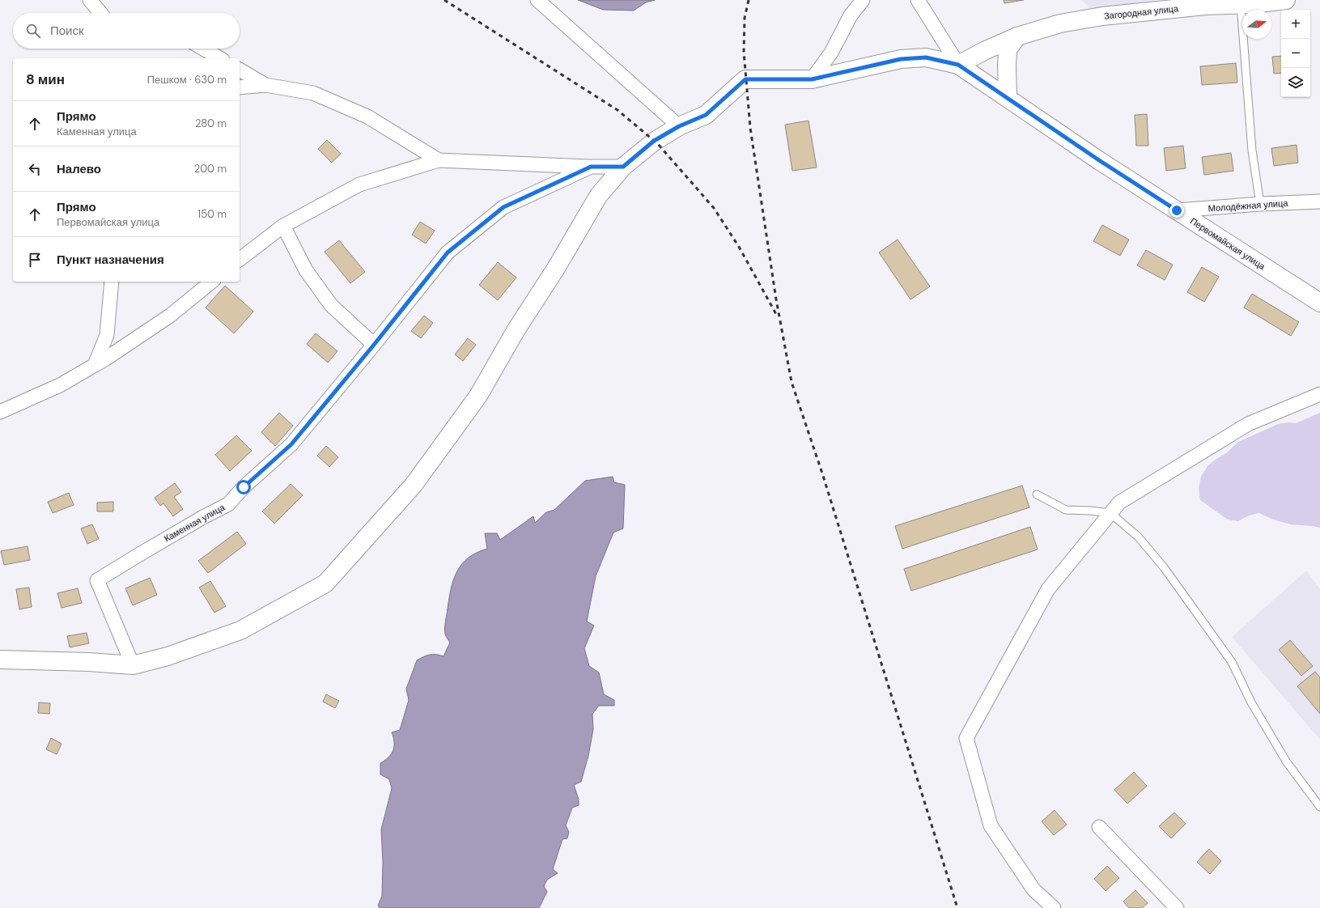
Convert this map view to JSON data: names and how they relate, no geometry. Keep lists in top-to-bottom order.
{
  "streets": {
    "main road": ["Загородная улица", "Первомайская улица"],
    "street": ["Молодёжная улица", "Каменная улица"]
  },
  "crossings": [
    ["Загородная улица", "Первомайская улица"],
    ["Молодёжная улица", "Первомайская улица"]
  ],
  "north": "right",
  "page": {
    "map_buttons": ["+", "−"],
    "search": "Поиск",
    "heading": ["8 мин", "Пешком · 630 m"],
    "list": [
      ["Прямо", "Каменная улица", "280 m"],
      ["Налево", "200 m"],
      ["Прямо", "Первомайская улица", "150 m"],
      "Пункт назначения"
    ]
  }
}
